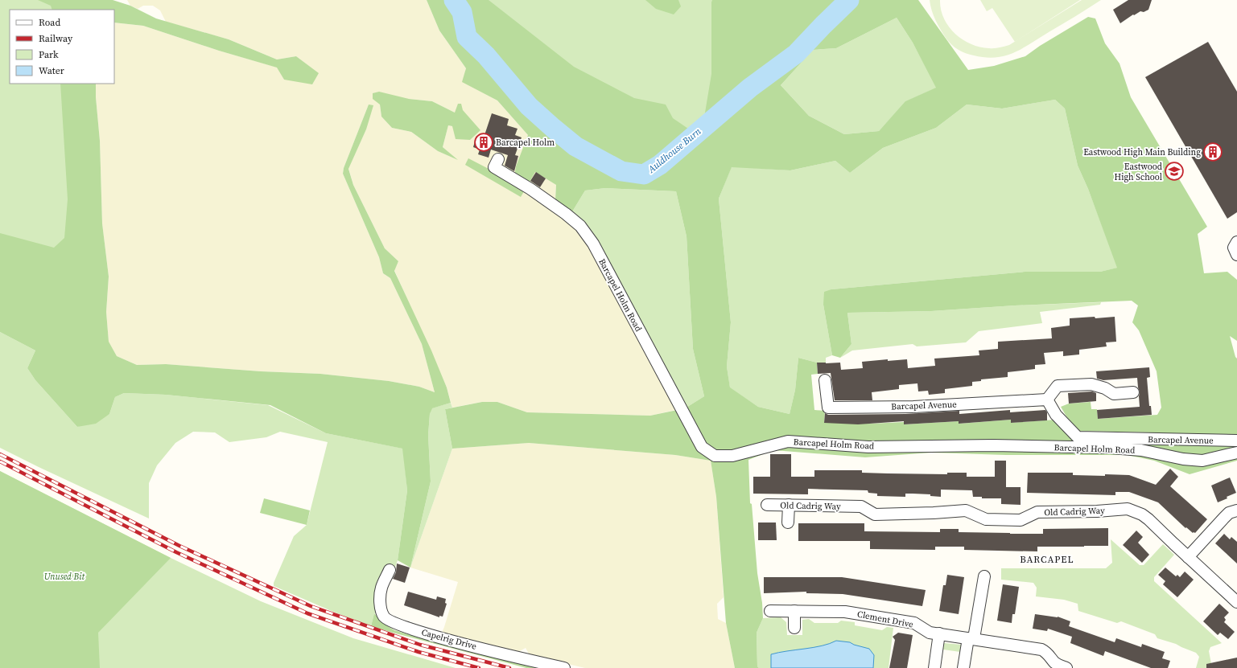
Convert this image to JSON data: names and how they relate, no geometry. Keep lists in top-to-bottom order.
{
  "streets": {
    "street": [
      "Barcapel Holm Road",
      "Barcapel Avenue",
      "Old Cadrig Way",
      "Clement Drive",
      "Capelrig Drive"
    ]
  },
  "districts": ["BARCAPEL"],
  "water": ["Auldhouse Burn"],
  "parks": ["Unused Bit"],
  "places": {
    "building": ["Barcapel Holm", "Eastwood High Main Building"],
    "school or university": ["Eastwood High School"]
  },
  "legend": [
    "Road",
    "Railway",
    "Park",
    "Water"
  ]
}
